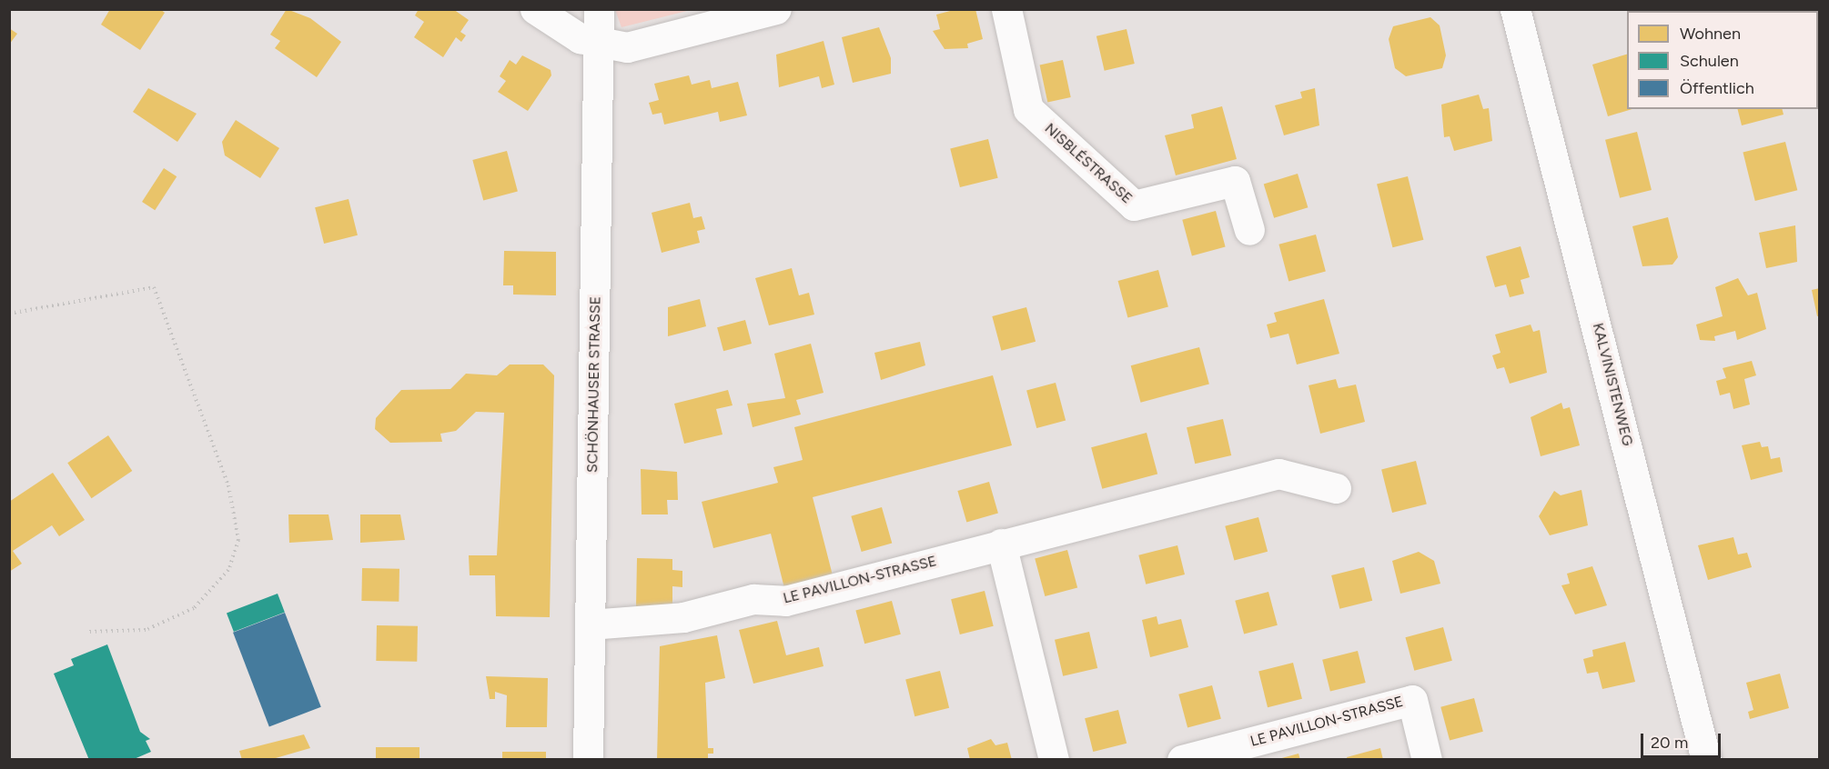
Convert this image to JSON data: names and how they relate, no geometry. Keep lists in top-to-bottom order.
{
  "streets": {
    "street": [
      "NISBLÉSTRASSE",
      "SCHÖNHAUSER STRASSE",
      "KALVINISTENWEG",
      "LE PAVILLON-STRASSE"
    ]
  },
  "crossings": [
    ["SCHÖNHAUSER STRASSE", "LE PAVILLON-STRASSE"]
  ],
  "legend": ["Wohnen", "Schulen", "Öffentlich"],
  "scale_bar": "20 m"
}
